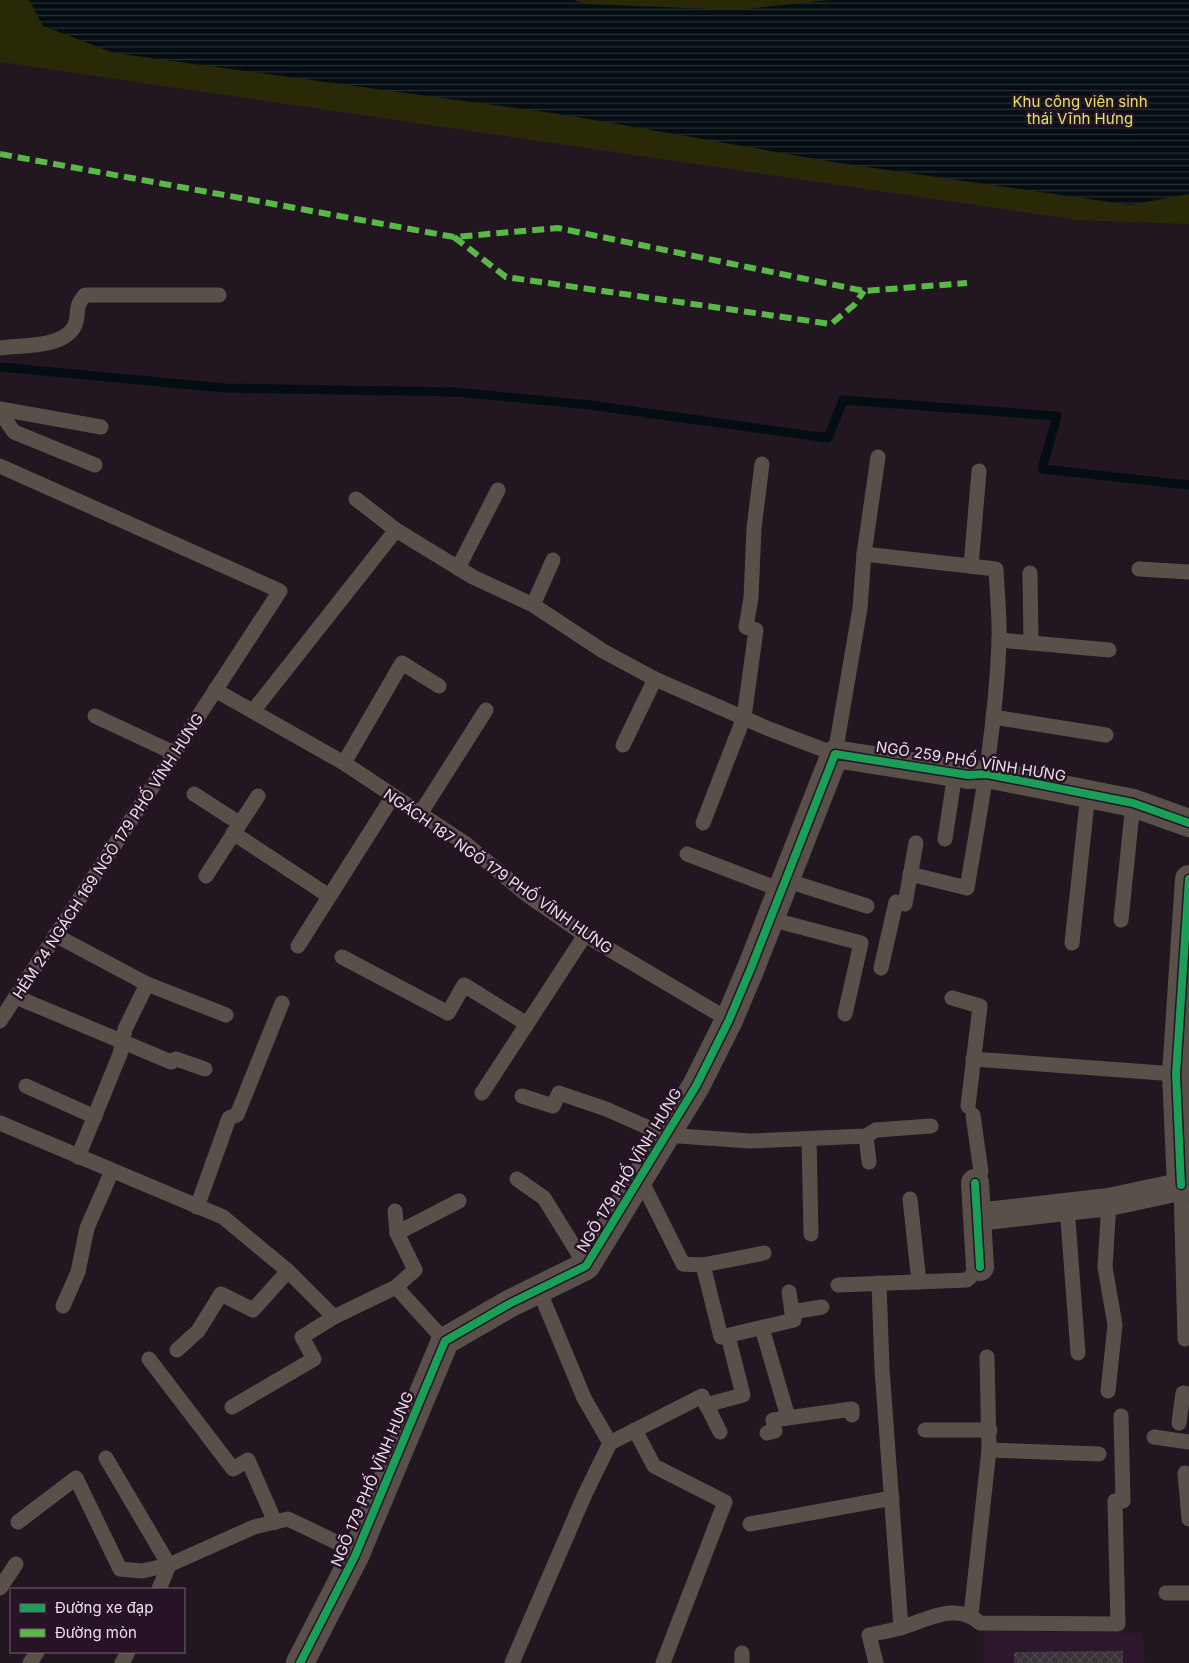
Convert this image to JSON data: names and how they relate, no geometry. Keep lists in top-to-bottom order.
{
  "streets": {
    "street": ["NGÕ 259 PHỐ VĨNH HƯNG", "NGÕ 179 PHỐ VĨNH HƯNG"],
    "lane": ["HẺM 24 NGÁCH 169 NGÕ 179 PHỐ VĨNH HƯNG", "NGÁCH 187 NGÕ 179 PHỐ VĨNH HƯNG"]
  },
  "crossings": [
    ["NGÕ 259 PHỐ VĨNH HƯNG", "NGÕ 179 PHỐ VĨNH HƯNG"],
    ["HẺM 24 NGÁCH 169 NGÕ 179 PHỐ VĨNH HƯNG", "NGÁCH 187 NGÕ 179 PHỐ VĨNH HƯNG"],
    ["NGÁCH 187 NGÕ 179 PHỐ VĨNH HƯNG", "NGÕ 179 PHỐ VĨNH HƯNG"]
  ],
  "parks": ["Khu công viên sinh thái Vĩnh Hưng"],
  "legend": ["Đường xe đạp", "Đường mòn"]
}
